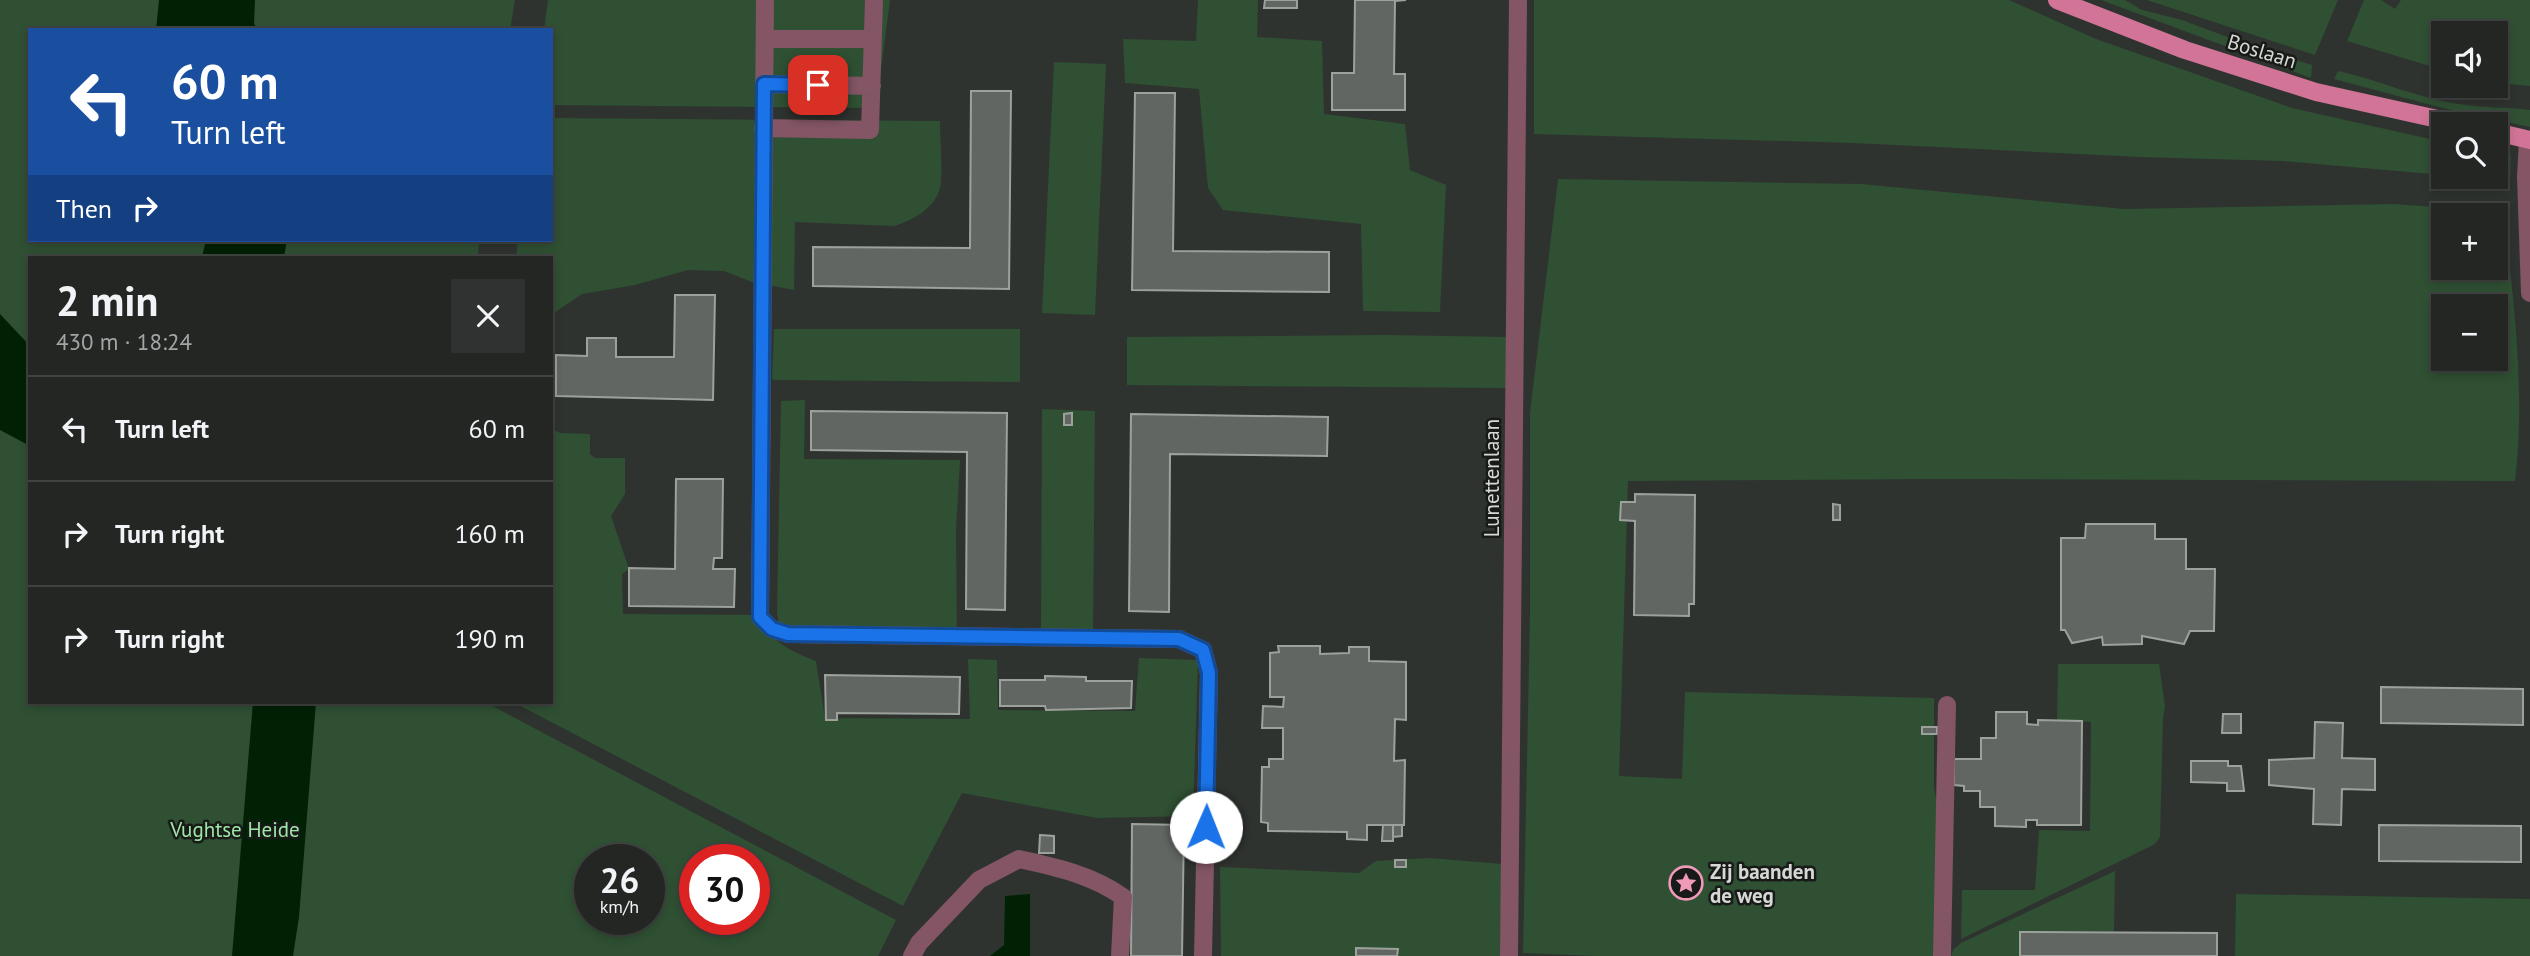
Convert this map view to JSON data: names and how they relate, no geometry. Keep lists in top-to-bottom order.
{
  "streets": {
    "main road": ["Boslaan"],
    "street": ["Lunettenlaan"]
  },
  "parks": ["Vughtse Heide"],
  "places": {
    "place": ["Zij baanden de weg"]
  },
  "page": {
    "map_buttons": ["+", "−"],
    "turn": ["60 m", "Turn left"],
    "then": "Then",
    "heading": ["2 min", "430 m · 18:24"],
    "list": [
      {
        "name": "Turn left",
        "value": "60 m"
      },
      {
        "name": "Turn right",
        "value": "160 m"
      },
      {
        "name": "Turn right",
        "value": "190 m"
      }
    ],
    "speed": "26 km/h",
    "limit": "30"
  }
}
